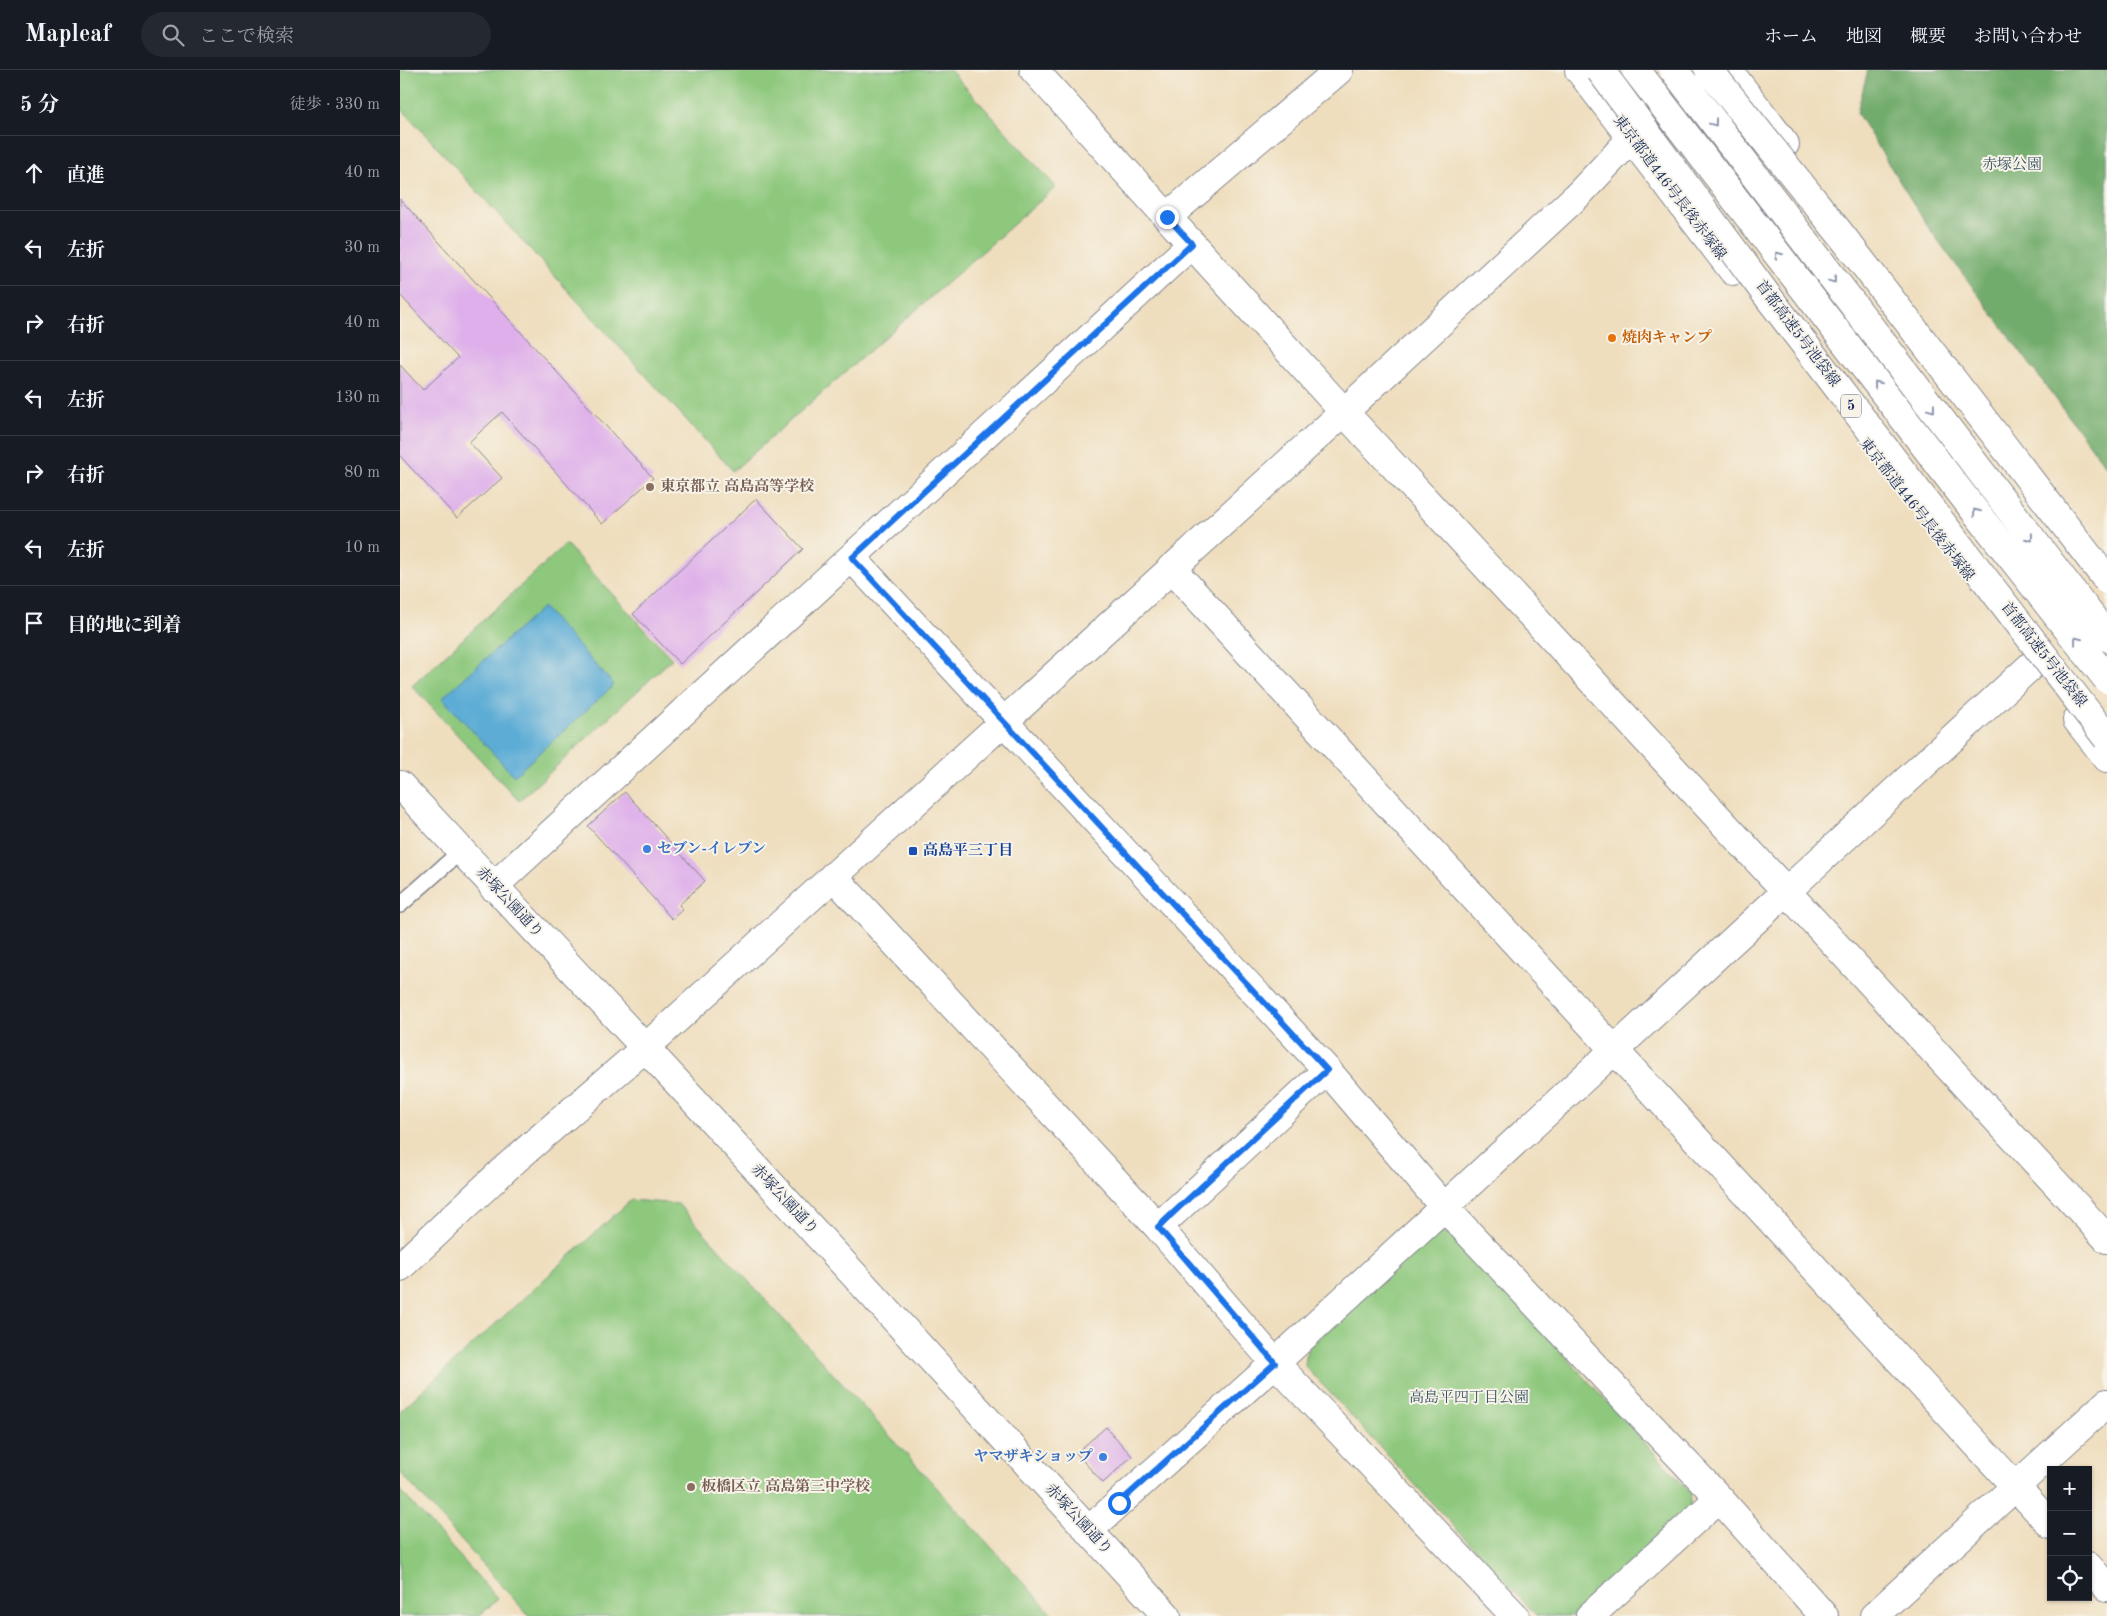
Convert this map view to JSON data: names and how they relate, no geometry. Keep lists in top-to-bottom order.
{
  "streets": {
    "main road": [
      "東京都道446号長後赤塚線",
      "首都高速5号池袋線",
      "5",
      "赤塚公園通り"
    ]
  },
  "parks": ["赤塚公園", "高島平四丁目公園"],
  "places": {
    "other": [
      "焼肉キャンプ",
      "東京都立 高島高等学校",
      "セブン-イレブン",
      "ヤマザキショップ",
      "板橋区立 高島第三中学校"
    ],
    "transit": ["高島平三丁目"]
  },
  "page": {
    "header": "Mapleaf",
    "search": "ここで検索",
    "nav": [
      "ホーム",
      "地図",
      "概要",
      "お問い合わせ"
    ],
    "heading": ["5 分", "徒歩 · 330 m"],
    "list": [
      ["直進", "40 m"],
      ["左折", "30 m"],
      ["右折", "40 m"],
      ["左折", "130 m"],
      ["右折", "80 m"],
      ["左折", "10 m"],
      "目的地に到着"
    ],
    "map_buttons": ["+", "−"]
  }
}
